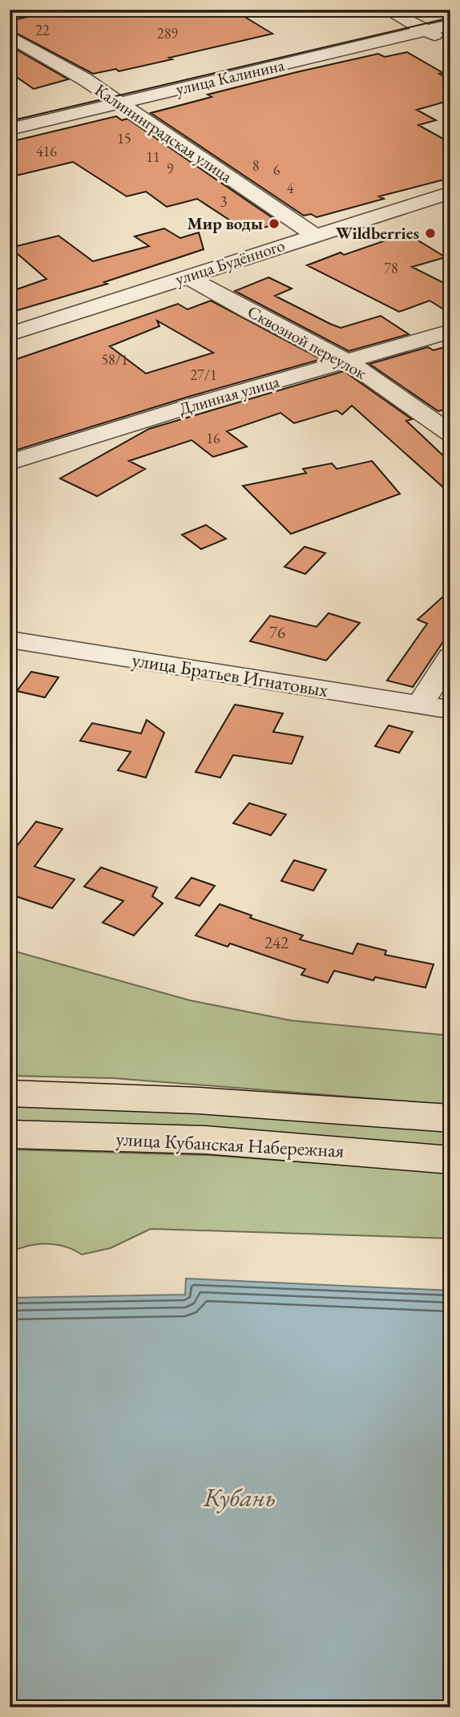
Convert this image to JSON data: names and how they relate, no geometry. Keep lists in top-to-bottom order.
{
  "streets": {
    "main road": ["улица Кубанская Набережная"],
    "street": [
      "улица Калинина",
      "Калининградская улица",
      "улица Будённого",
      "Сквозной переулок",
      "Длинная улица",
      "улица Братьев Игнатовых"
    ]
  },
  "crossings": [
    ["улица Калинина", "Калининградская улица"],
    ["Калининградская улица", "улица Будённого"],
    ["улица Будённого", "Сквозной переулок"],
    ["Сквозной переулок", "Длинная улица"]
  ],
  "water": ["Кубань"],
  "places": ["Мир воды", "Wildberries"],
  "house_numbers": [
    "22",
    "289",
    "15",
    "416",
    "11",
    "8",
    "9",
    "6",
    "4",
    "3",
    "78",
    "58/1",
    "27/1",
    "16",
    "76",
    "242"
  ]
}
